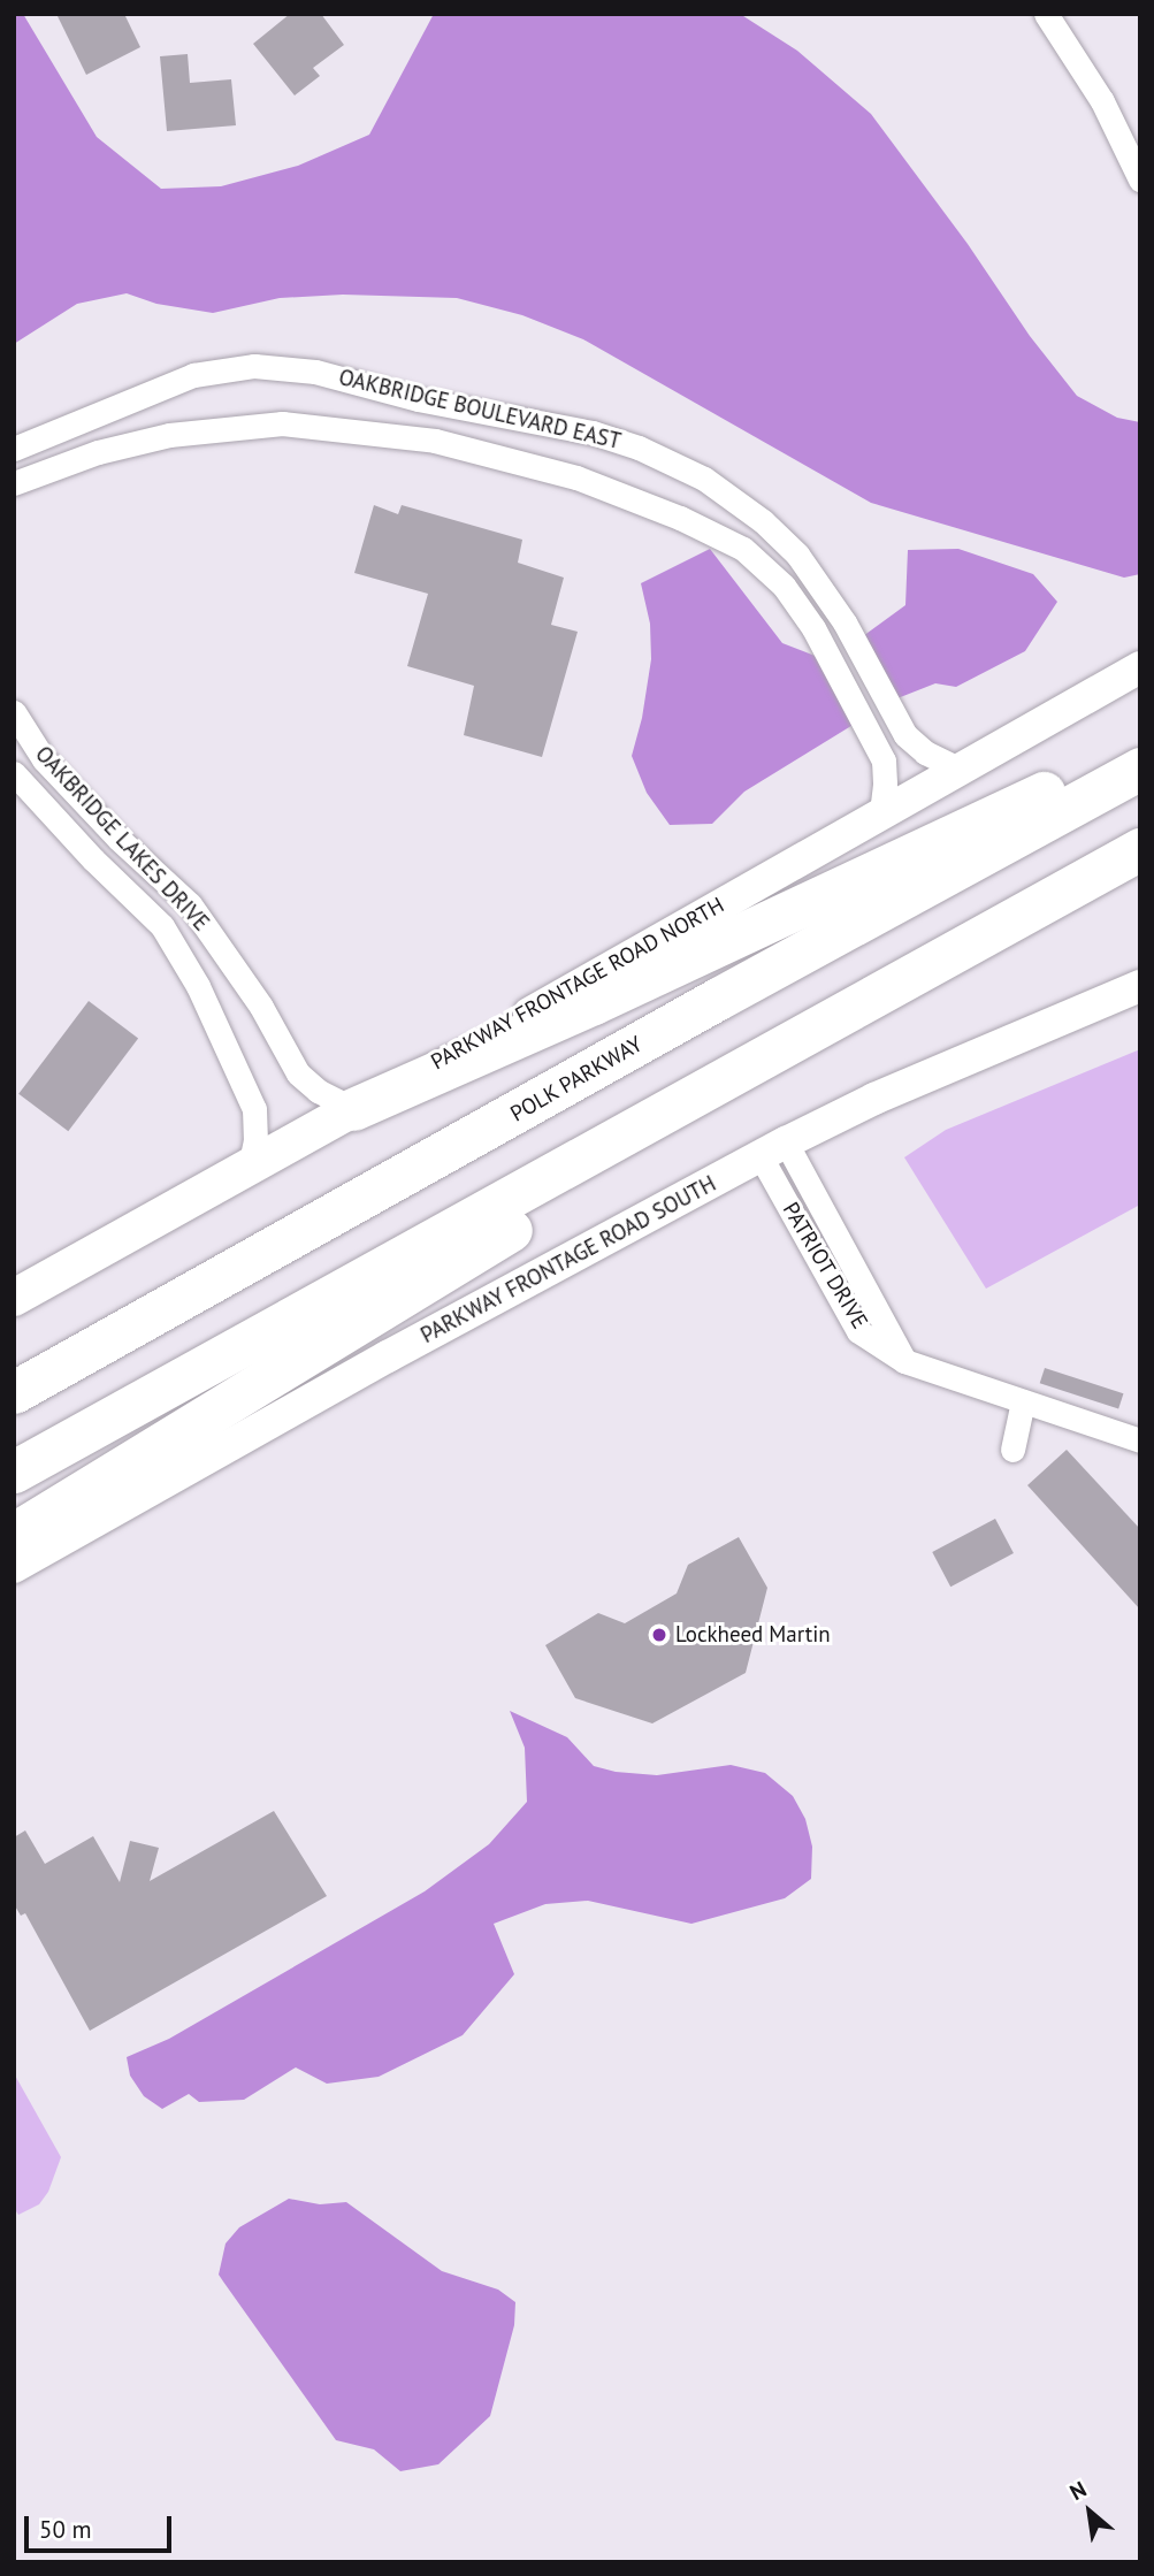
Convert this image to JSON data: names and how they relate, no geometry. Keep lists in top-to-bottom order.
{
  "streets": {
    "highway": ["POLK PARKWAY"],
    "main road": ["PARKWAY FRONTAGE ROAD NORTH", "PARKWAY FRONTAGE ROAD SOUTH"],
    "street": ["OAKBRIDGE BOULEVARD EAST", "OAKBRIDGE LAKES DRIVE", "PATRIOT DRIVE"]
  },
  "crossings": [
    ["OAKBRIDGE BOULEVARD EAST", "PARKWAY FRONTAGE ROAD NORTH"],
    ["OAKBRIDGE LAKES DRIVE", "PARKWAY FRONTAGE ROAD NORTH"],
    ["PARKWAY FRONTAGE ROAD SOUTH", "PATRIOT DRIVE"]
  ],
  "places": ["Lockheed Martin"],
  "scale_bar": "50 m",
  "north": "top left"
}
